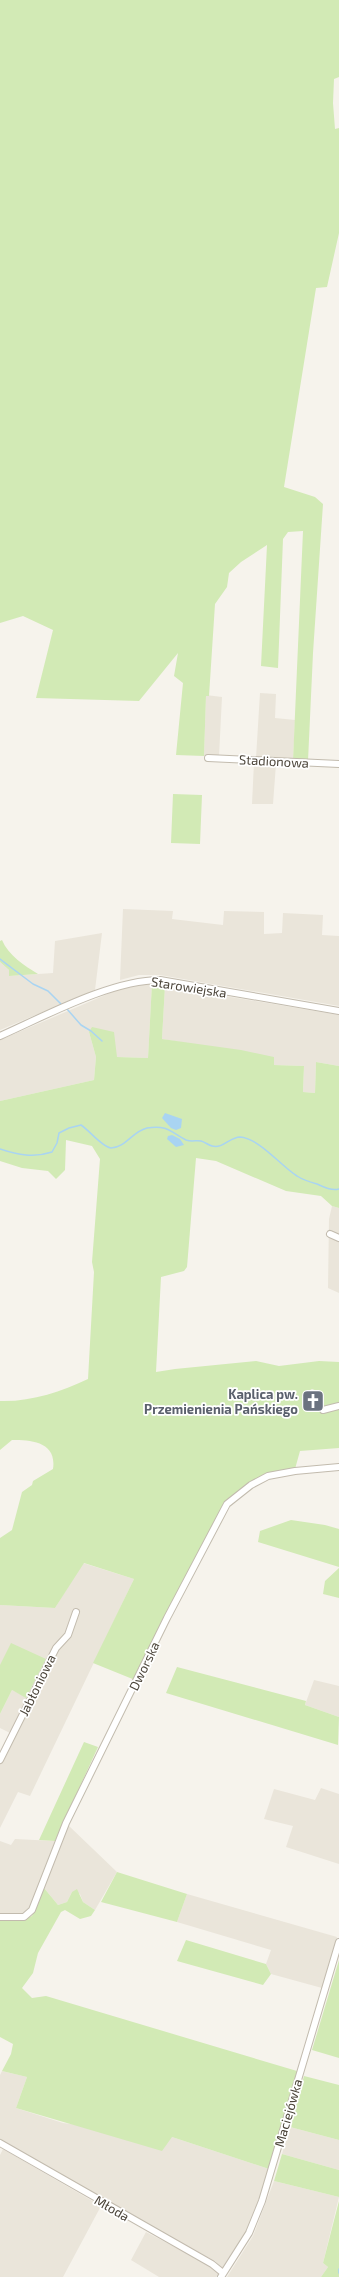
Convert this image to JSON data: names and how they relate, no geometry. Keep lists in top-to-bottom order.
{
  "streets": {
    "street": [
      "Stadionowa",
      "Starowiejska",
      "Dworska",
      "Jabłoniowa",
      "Maciejówka",
      "Młoda"
    ]
  },
  "crossings": [
    ["Maciejówka", "Młoda"]
  ],
  "places": {
    "church": ["Kaplica pw. Przemienienia Pańskiego"]
  }
}
